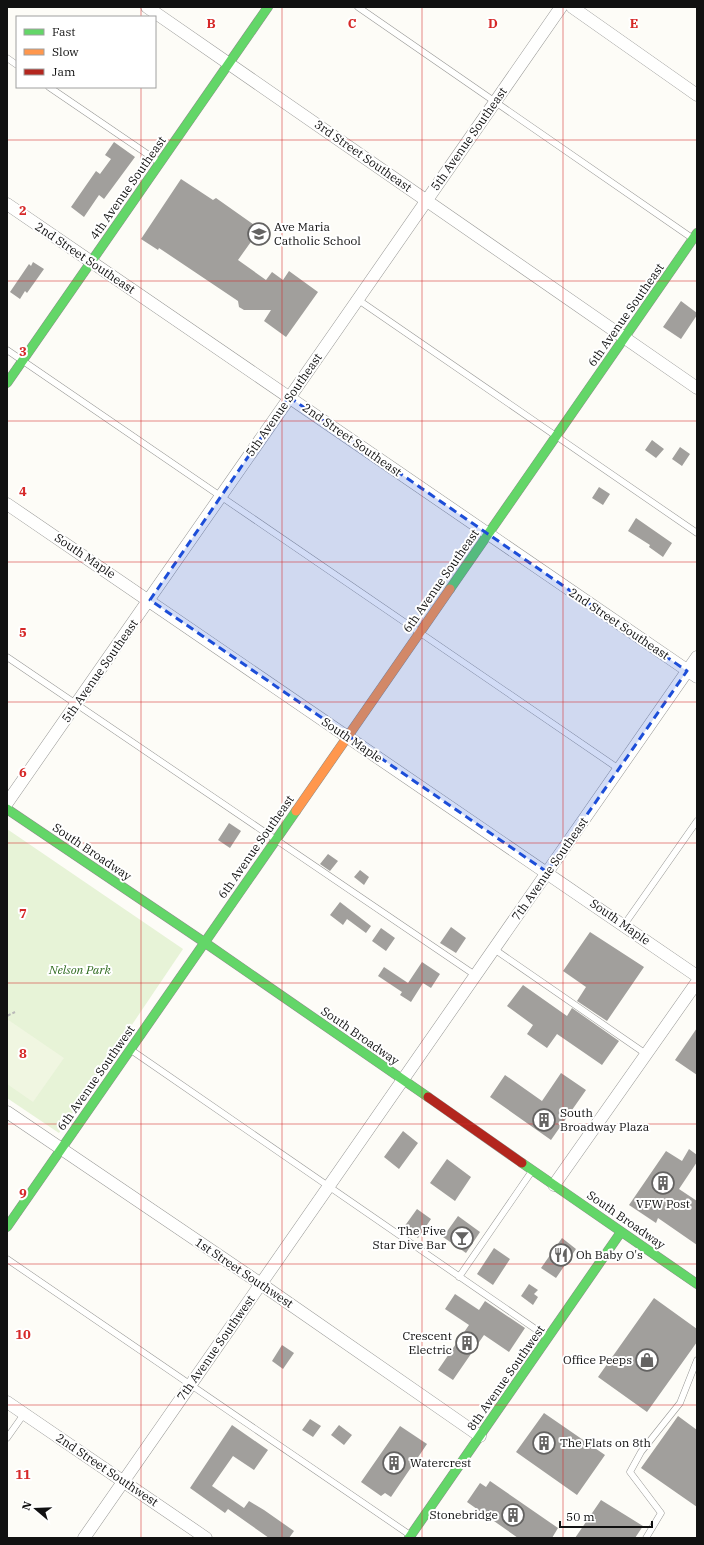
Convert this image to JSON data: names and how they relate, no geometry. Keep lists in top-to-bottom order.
{
  "streets": {
    "street": [
      "5th Avenue Southeast",
      "3rd Street Southeast",
      "4th Avenue Southeast",
      "2nd Street Southeast",
      "6th Avenue Southeast",
      "South Maple",
      "South Broadway",
      "7th Avenue Southeast",
      "6th Avenue Southwest",
      "1st Street Southwest",
      "7th Avenue Southwest",
      "8th Avenue Southwest",
      "2nd Street Southwest"
    ]
  },
  "crossings": [
    ["5th Avenue Southeast", "3rd Street Southeast"],
    ["5th Avenue Southeast", "2nd Street Southeast"],
    ["5th Avenue Southeast", "South Maple"],
    ["3rd Street Southeast", "4th Avenue Southeast"],
    ["3rd Street Southeast", "6th Avenue Southeast"],
    ["4th Avenue Southeast", "2nd Street Southeast"],
    ["2nd Street Southeast", "6th Avenue Southeast"],
    ["2nd Street Southeast", "7th Avenue Southeast"],
    ["6th Avenue Southeast", "South Maple"],
    ["6th Avenue Southeast", "South Broadway"],
    ["6th Avenue Southeast", "6th Avenue Southwest"],
    ["South Maple", "7th Avenue Southeast"],
    ["South Broadway", "7th Avenue Southeast"],
    ["South Broadway", "6th Avenue Southwest"],
    ["South Broadway", "7th Avenue Southwest"],
    ["South Broadway", "8th Avenue Southwest"],
    ["7th Avenue Southeast", "7th Avenue Southwest"],
    ["6th Avenue Southwest", "1st Street Southwest"],
    ["1st Street Southwest", "7th Avenue Southwest"],
    ["1st Street Southwest", "8th Avenue Southwest"],
    ["7th Avenue Southwest", "2nd Street Southwest"]
  ],
  "parks": ["Nelson Park"],
  "places": {
    "school or university": ["Ave Maria Catholic School"],
    "building": [
      "South Broadway Plaza",
      "VFW Post",
      "Crescent Electric",
      "The Flats on 8th",
      "Watercrest",
      "Stonebridge"
    ],
    "bar": ["The Five Star Dive Bar"],
    "restaurant": ["Oh Baby O's"],
    "shop": ["Office Peeps"]
  },
  "legend": ["Fast", "Slow", "Jam"],
  "scale_bar": "50 m",
  "north": "left",
  "grid": {
    "columns": [
      "B",
      "C",
      "D",
      "E"
    ],
    "rows": [
      "2",
      "3",
      "4",
      "5",
      "6",
      "7",
      "8",
      "9",
      "10",
      "11"
    ]
  }
}
